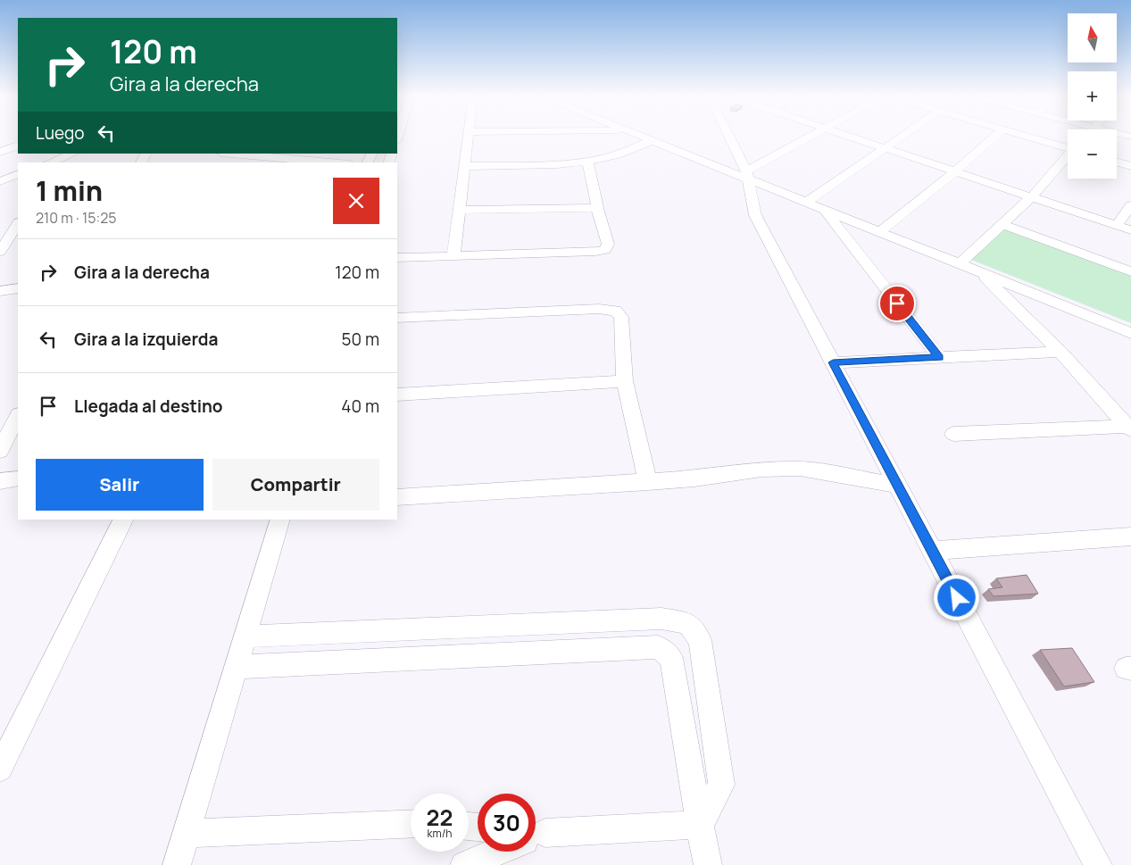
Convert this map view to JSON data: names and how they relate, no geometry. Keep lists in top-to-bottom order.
{
  "north": "top",
  "page": {
    "map_buttons": ["+", "−"],
    "turn": ["120 m", "Gira a la derecha"],
    "then": "Luego",
    "heading": ["1 min", "210 m · 15:25"],
    "list": [
      {
        "name": "Gira a la derecha",
        "value": "120 m"
      },
      {
        "name": "Gira a la izquierda",
        "value": "50 m"
      },
      {
        "name": "Llegada al destino",
        "value": "40 m"
      }
    ],
    "buttons": ["Salir", "Compartir"],
    "speed": "22 km/h",
    "limit": "30"
  }
}
